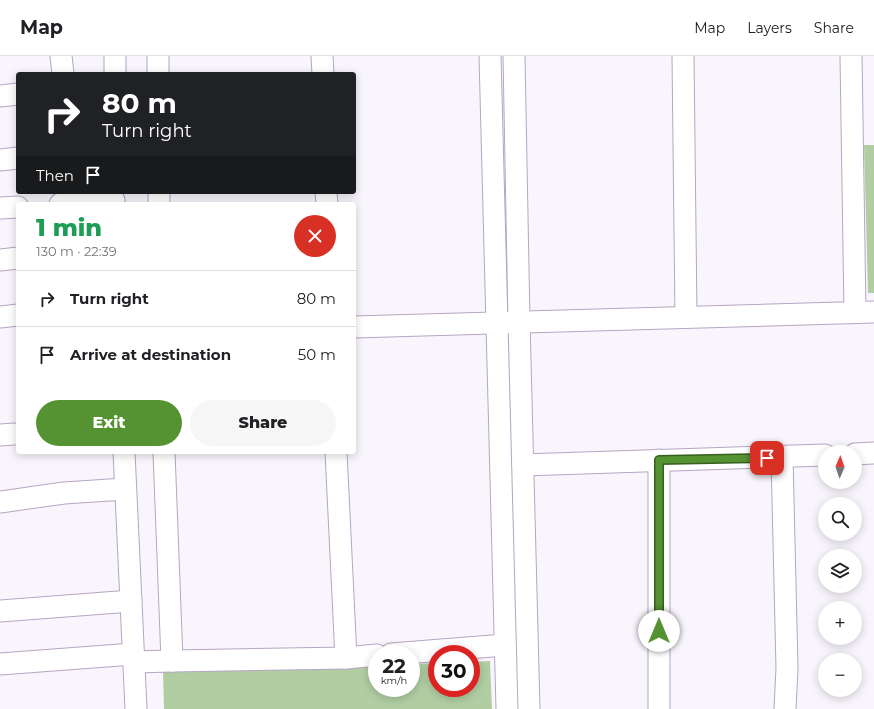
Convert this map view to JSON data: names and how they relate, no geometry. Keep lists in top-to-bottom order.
{
  "north": "top",
  "page": {
    "header": "Map",
    "nav": ["Map", "Layers", "Share"],
    "turn": ["80 m", "Turn right"],
    "then": "Then",
    "heading": ["1 min", "130 m · 22:39"],
    "list": [
      {
        "name": "Turn right",
        "value": "80 m"
      },
      {
        "name": "Arrive at destination",
        "value": "50 m"
      }
    ],
    "buttons": ["Exit", "Share"],
    "map_buttons": ["+", "−"],
    "speed": "22 km/h",
    "limit": "30"
  }
}
